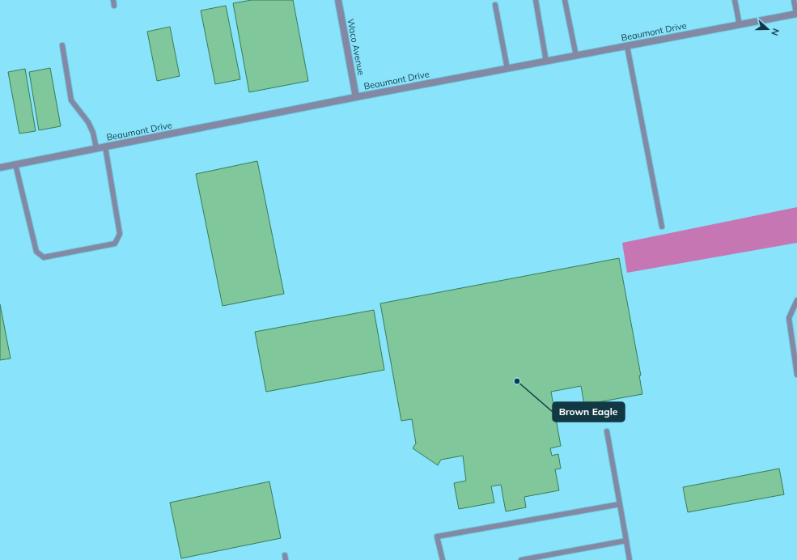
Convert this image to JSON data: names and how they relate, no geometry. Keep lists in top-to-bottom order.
{
  "streets": {
    "street": ["Beaumont Drive", "Waco Avenue"]
  },
  "crossings": [
    ["Beaumont Drive", "Waco Avenue"]
  ],
  "places": ["Brown Eagle"],
  "north": "right"
}
